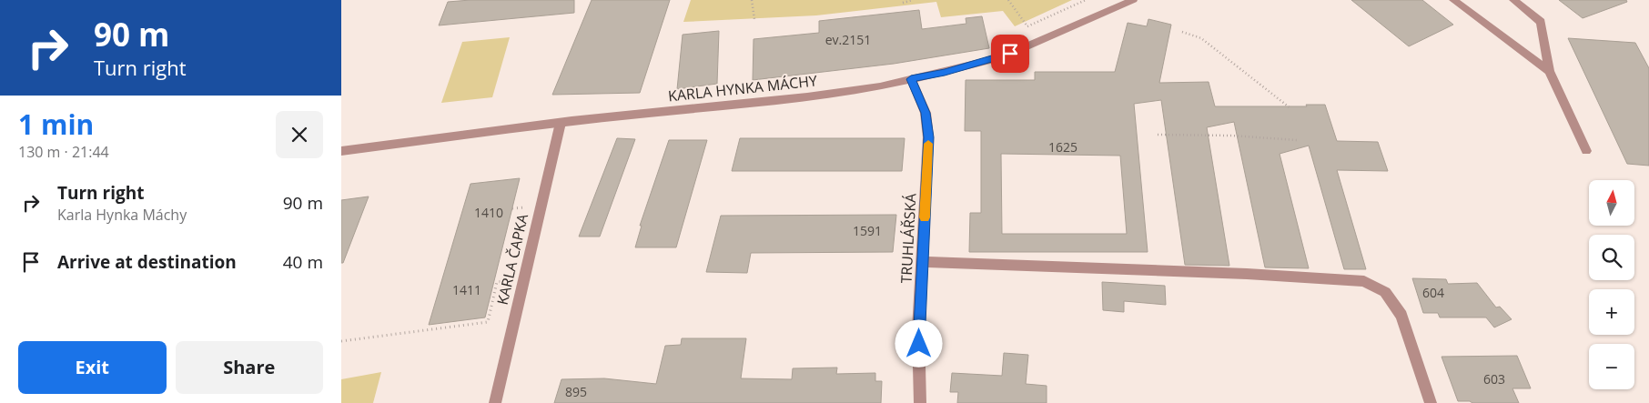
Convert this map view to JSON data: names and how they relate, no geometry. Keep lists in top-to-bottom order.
{
  "streets": {
    "street": ["KARLA HYNKA MÁCHY", "TRUHLÁŘSKÁ", "KARLA ČAPKA"]
  },
  "crossings": [
    ["KARLA HYNKA MÁCHY", "TRUHLÁŘSKÁ"],
    ["KARLA HYNKA MÁCHY", "KARLA ČAPKA"]
  ],
  "house_numbers": [
    "ev.2151",
    "1625",
    "1410",
    "1591",
    "1411",
    "604",
    "603",
    "895"
  ],
  "north": "top",
  "page": {
    "turn": ["90 m", "Turn right"],
    "heading": ["1 min", "130 m · 21:44"],
    "list": [
      {
        "name": "Turn right",
        "note": "Karla Hynka Máchy",
        "value": "90 m"
      },
      {
        "name": "Arrive at destination",
        "value": "40 m"
      }
    ],
    "map_buttons": ["+", "−"],
    "buttons": ["Exit", "Share"]
  }
}
